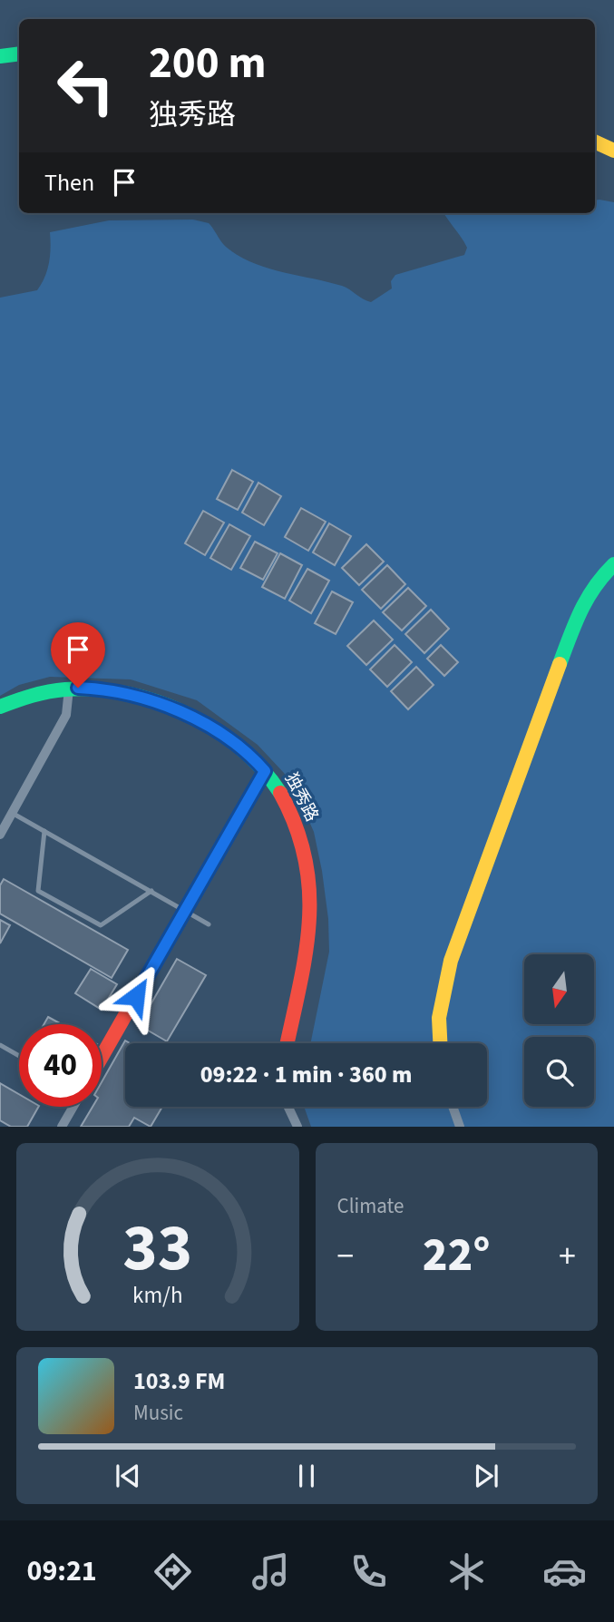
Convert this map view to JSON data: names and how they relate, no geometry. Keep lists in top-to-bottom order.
{
  "streets": {
    "street": ["独秀路"]
  },
  "north": "bottom",
  "page": {
    "turn": ["200 m", "独秀路"],
    "then": "Then",
    "limit": "40",
    "trip": "09:22 · 1 min · 360 m",
    "tile": "Climate",
    "heat": ["−", "22°", "+"],
    "song": ["103.9 FM", "Music"],
    "tabs": "09:21",
    "gauge": ["33", "km/h"]
  }
}
